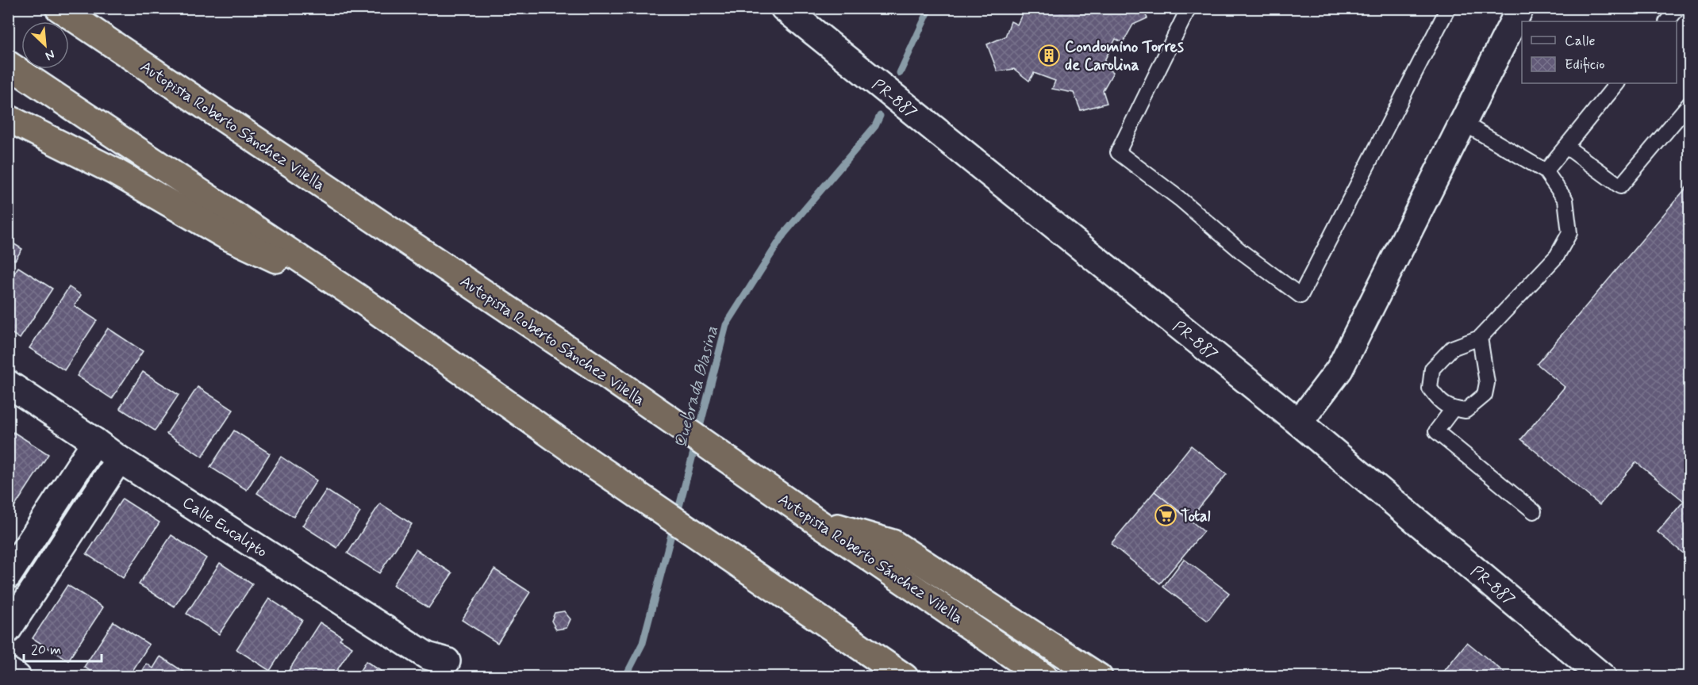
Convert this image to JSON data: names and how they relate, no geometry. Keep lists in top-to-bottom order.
{
  "streets": {
    "highway": ["Autopista Roberto Sánchez Vilella"],
    "street": ["PR-887", "Calle Eucalipto"]
  },
  "water": ["Quebrada Blasina"],
  "places": {
    "building": ["Condomino Torres de Carolina"],
    "supermarket": ["Total"]
  },
  "legend": ["Calle", "Edificio"],
  "scale_bar": "20 m",
  "north": "bottom right"
}
